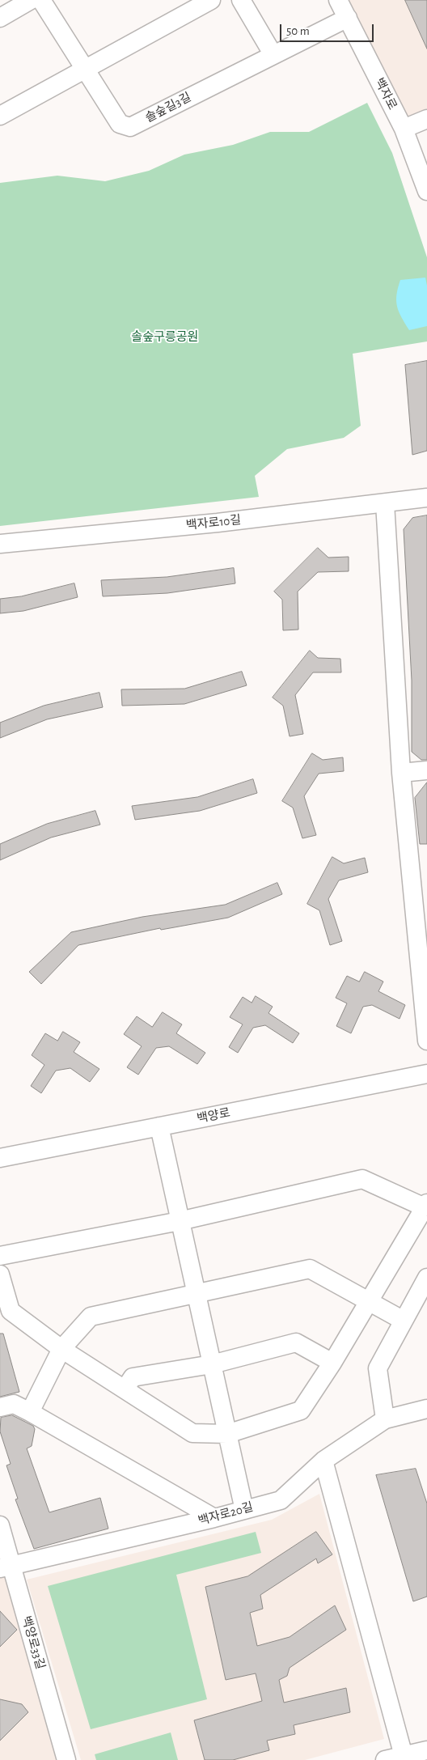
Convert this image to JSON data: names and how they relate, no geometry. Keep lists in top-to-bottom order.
{
  "streets": {
    "street": [
      "백자로",
      "솔숲길3길",
      "백자로10길",
      "백양로",
      "백자로20길",
      "백양로33길"
    ]
  },
  "crossings": [
    ["백자로", "솔숲길3길"],
    ["백자로20길", "백양로33길"]
  ],
  "parks": ["솔숲구릉공원"],
  "scale_bar": "50 m"
}
